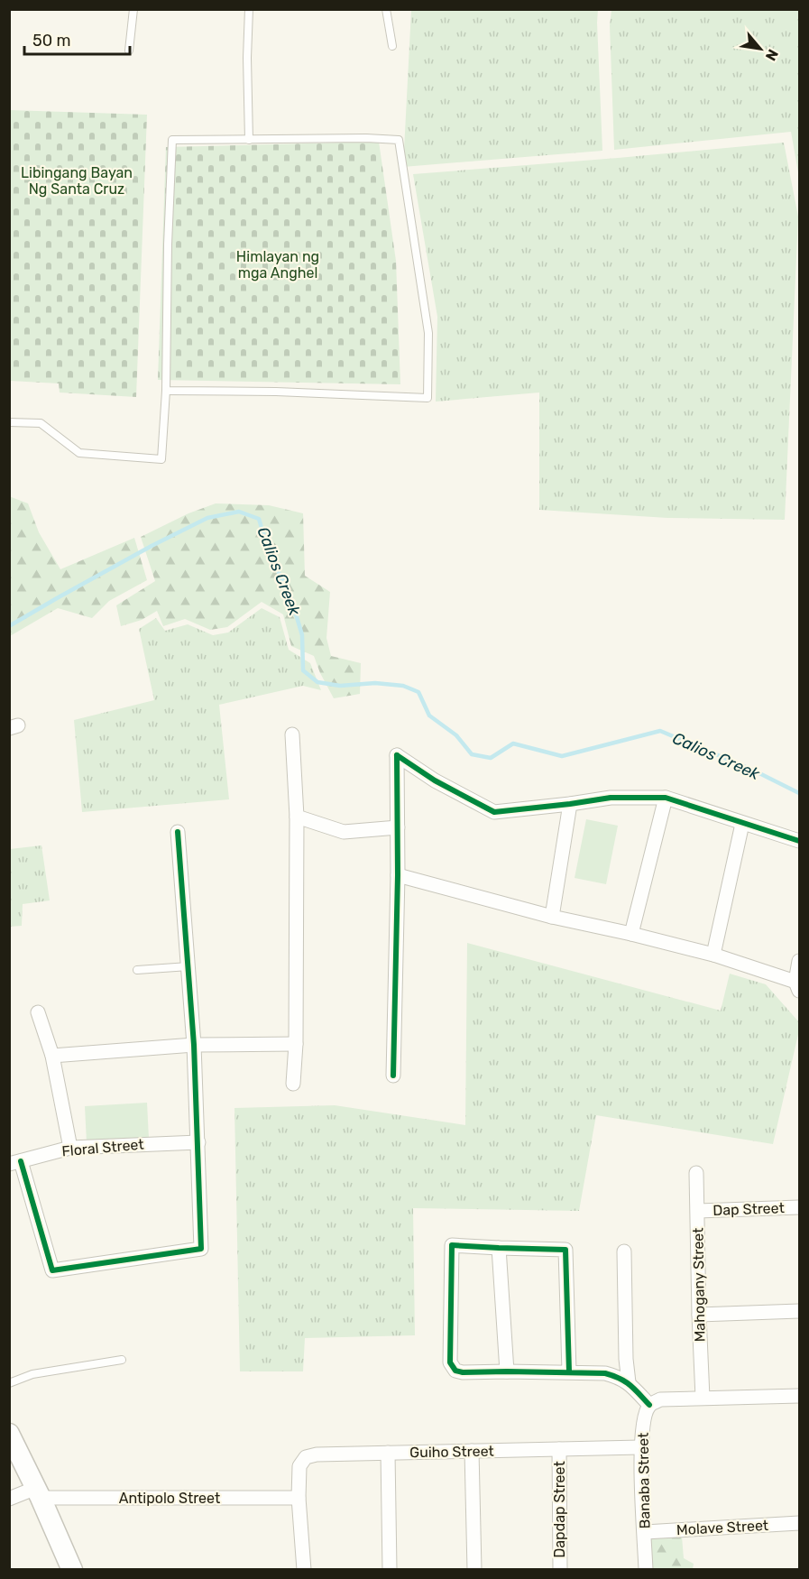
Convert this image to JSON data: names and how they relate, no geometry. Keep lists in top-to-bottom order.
{
  "streets": {
    "street": [
      "Floral Street",
      "Dap Street",
      "Mahogany Street",
      "Guiho Street",
      "Banaba Street",
      "Antipolo Street",
      "Dapdap Street",
      "Molave Street"
    ]
  },
  "crossings": [
    ["Dap Street", "Mahogany Street"],
    ["Guiho Street", "Banaba Street"],
    ["Guiho Street", "Antipolo Street"],
    ["Guiho Street", "Dapdap Street"],
    ["Banaba Street", "Molave Street"]
  ],
  "water": ["Calios Creek"],
  "parks": ["Libingang Bayan Ng Santa Cruz", "Himlayan ng mga Anghel"],
  "scale_bar": "50 m",
  "north": "bottom right"
}
